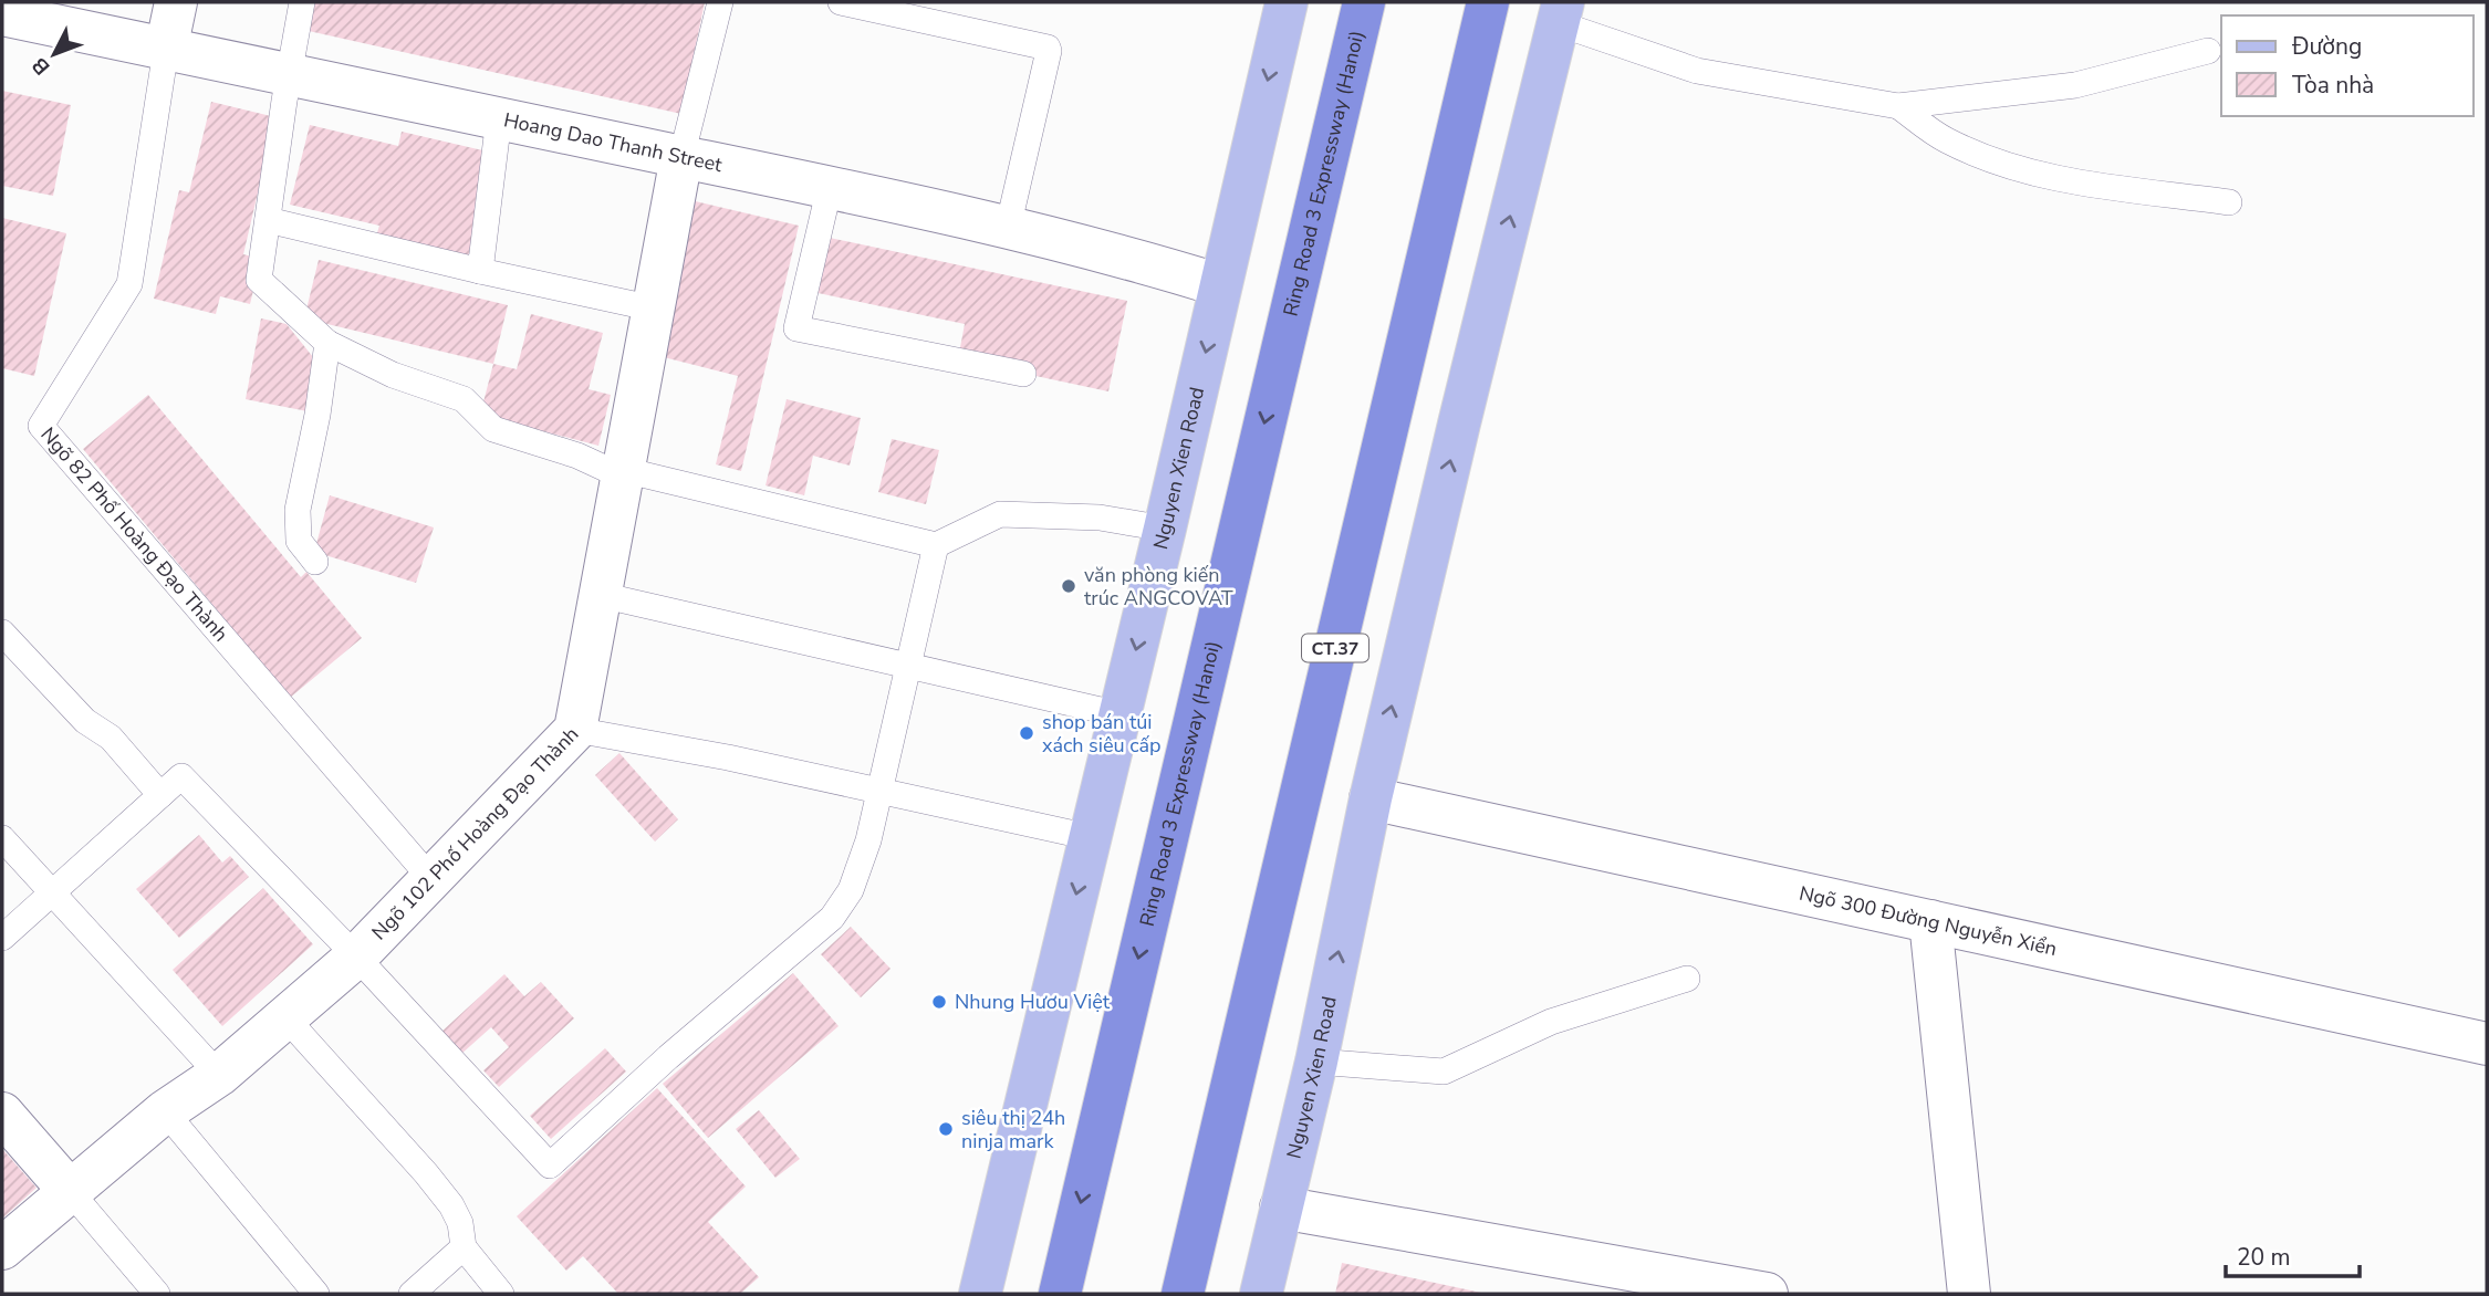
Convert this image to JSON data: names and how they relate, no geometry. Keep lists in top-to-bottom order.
{
  "streets": {
    "highway": ["Ring Road 3 Expressway (Hanoi)", "CT.37"],
    "main road": ["Nguyen Xien Road"],
    "street": ["Hoang Dao Thanh Street", "Ngõ 102 Phố Hoàng Đạo Thành", "Ngõ 300 Đường Nguyễn Xiển"],
    "lane": ["Ngõ 82 Phố Hoàng Đạo Thành"]
  },
  "crossings": [
    ["Hoang Dao Thanh Street", "Nguyen Xien Road"],
    ["Hoang Dao Thanh Street", "Ngõ 82 Phố Hoàng Đạo Thành"],
    ["Hoang Dao Thanh Street", "Ngõ 102 Phố Hoàng Đạo Thành"],
    ["Nguyen Xien Road", "Ngõ 300 Đường Nguyễn Xiển"],
    ["Ngõ 82 Phố Hoàng Đạo Thành", "Ngõ 102 Phố Hoàng Đạo Thành"]
  ],
  "places": [
    "văn phòng kiến trúc ANGCOVAT",
    "shop bán túi xách siêu cấp",
    "Nhung Hươu Việt",
    "siêu thị 24h ninja mark"
  ],
  "legend": ["Đường", "Tòa nhà"],
  "scale_bar": "20 m",
  "north": "bottom left"
}
